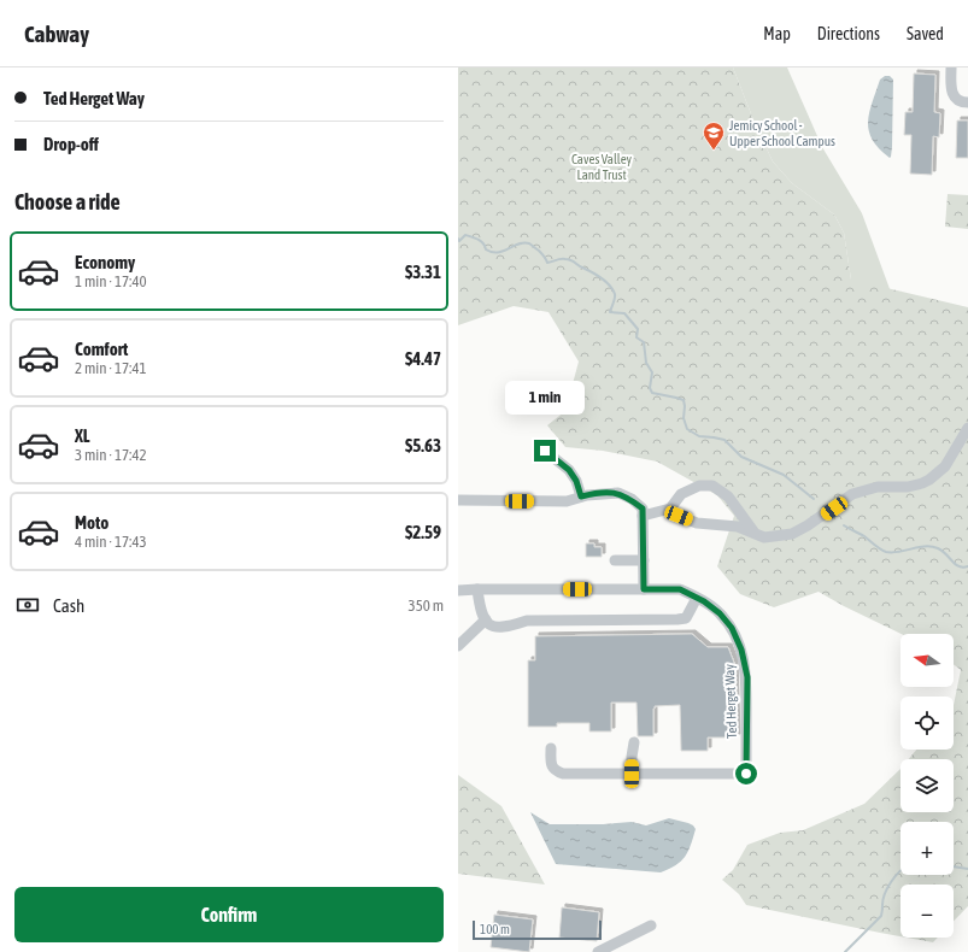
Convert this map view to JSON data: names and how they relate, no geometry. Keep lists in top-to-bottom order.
{
  "streets": {
    "street": ["Ted Herget Way"]
  },
  "parks": ["Caves Valley Land Trust"],
  "places": {
    "school or university": ["Jemicy School - Upper School Campus"]
  },
  "scale_bar": "100 m",
  "north": "left",
  "page": {
    "header": "Cabway",
    "nav": ["Map", "Directions", "Saved"],
    "banner": ["Ted Herget Way", "Drop-off"],
    "heading": "Choose a ride",
    "list": [
      {
        "name": "Economy",
        "note": "1 min · 17:40",
        "value": "$3.31"
      },
      {
        "name": "Comfort",
        "note": "2 min · 17:41",
        "value": "$4.47"
      },
      {
        "name": "XL",
        "note": "3 min · 17:42",
        "value": "$5.63"
      },
      {
        "name": "Moto",
        "note": "4 min · 17:43",
        "value": "$2.59"
      }
    ],
    "bubble": "1 min",
    "pay": ["Cash", "350 m"],
    "map_buttons": ["+", "−"],
    "buttons": "Confirm",
    "scale": "100 m"
  }
}
